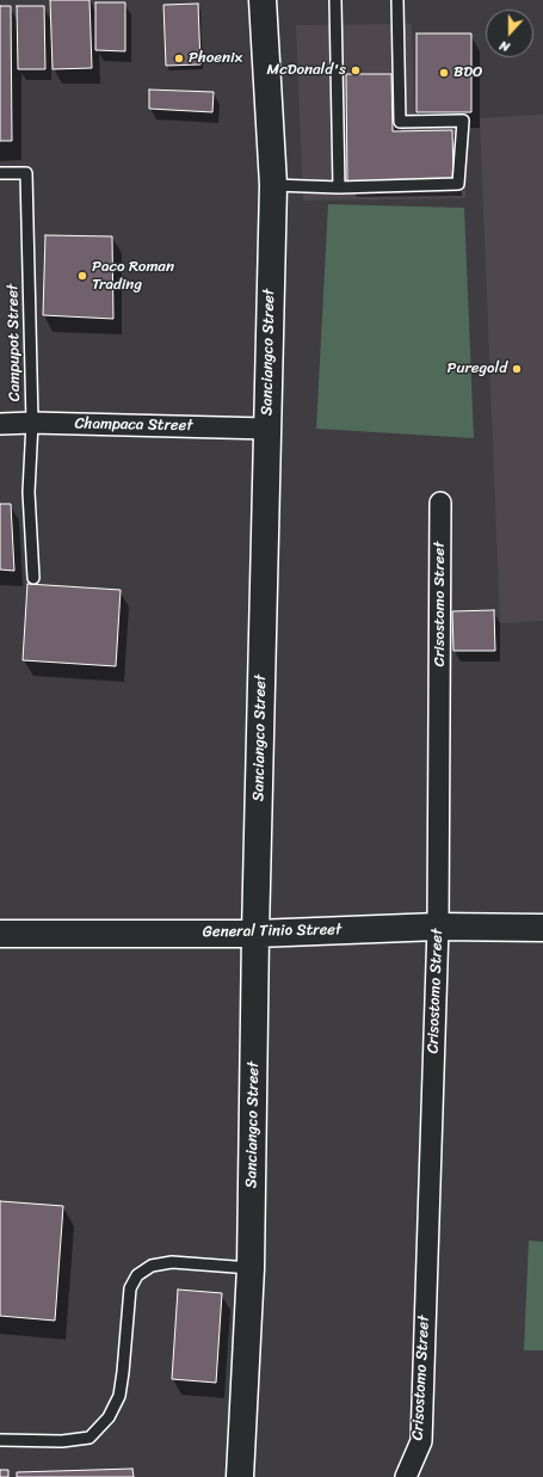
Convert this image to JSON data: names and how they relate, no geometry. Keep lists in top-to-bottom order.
{
  "streets": {
    "street": [
      "Sanciangco Street",
      "Champaca Street",
      "Crisostomo Street",
      "General Tinio Street"
    ],
    "lane": ["Campupot Street"]
  },
  "crossings": [
    ["Campupot Street", "Champaca Street"],
    ["Sanciangco Street", "Champaca Street"],
    ["Sanciangco Street", "General Tinio Street"],
    ["Crisostomo Street", "General Tinio Street"]
  ],
  "places": [
    "Phoenix",
    "McDonald's",
    "BDO",
    "Paco Roman Trading",
    "Puregold"
  ],
  "north": "bottom"
}
